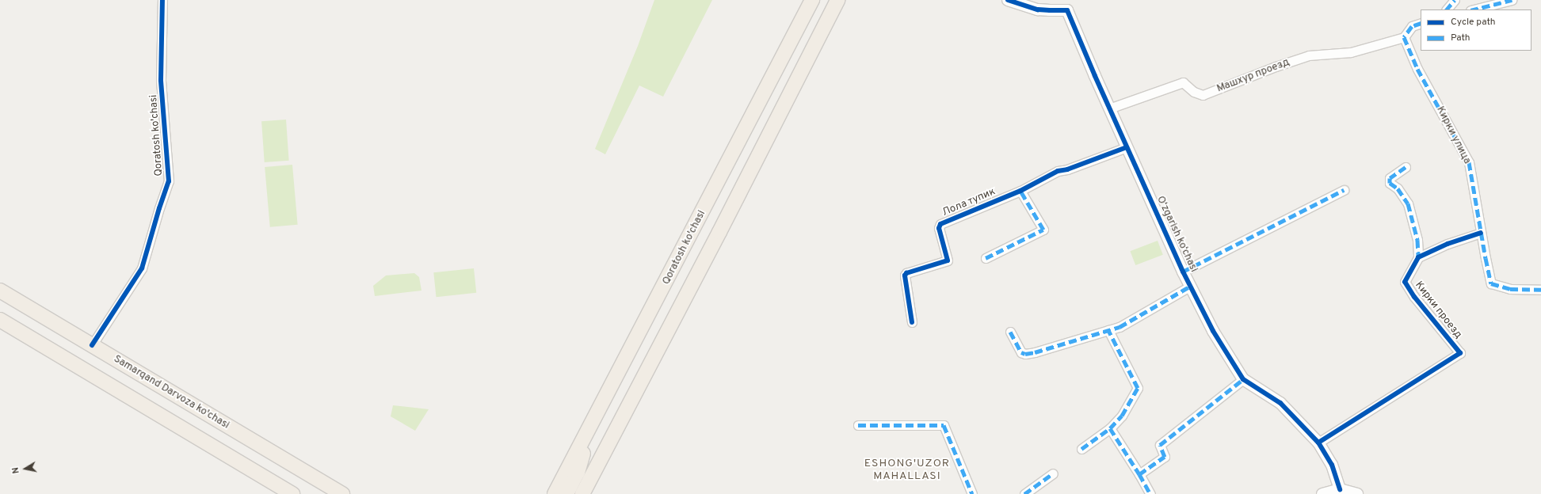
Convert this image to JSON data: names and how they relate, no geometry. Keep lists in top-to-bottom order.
{
  "streets": {
    "main road": ["Qoratosh ko'chasi", "Samarqand Darvoza ko'chasi"],
    "street": [
      "Машхур проезд",
      "Кирки улица",
      "Лола тупик",
      "O‘zgarish ko‘chasi",
      "Кирки проезд"
    ]
  },
  "crossings": [
    ["Машхур проезд", "Кирки улица"],
    ["Машхур проезд", "O‘zgarish ko‘chasi"],
    ["Qoratosh ko'chasi", "Samarqand Darvoza ko'chasi"],
    ["Лола тупик", "O‘zgarish ko‘chasi"],
    ["O‘zgarish ko‘chasi", "Кирки проезд"]
  ],
  "districts": ["ESHONG'UZOR MAHALLASI"],
  "legend": ["Cycle path", "Path"],
  "north": "left"
}
